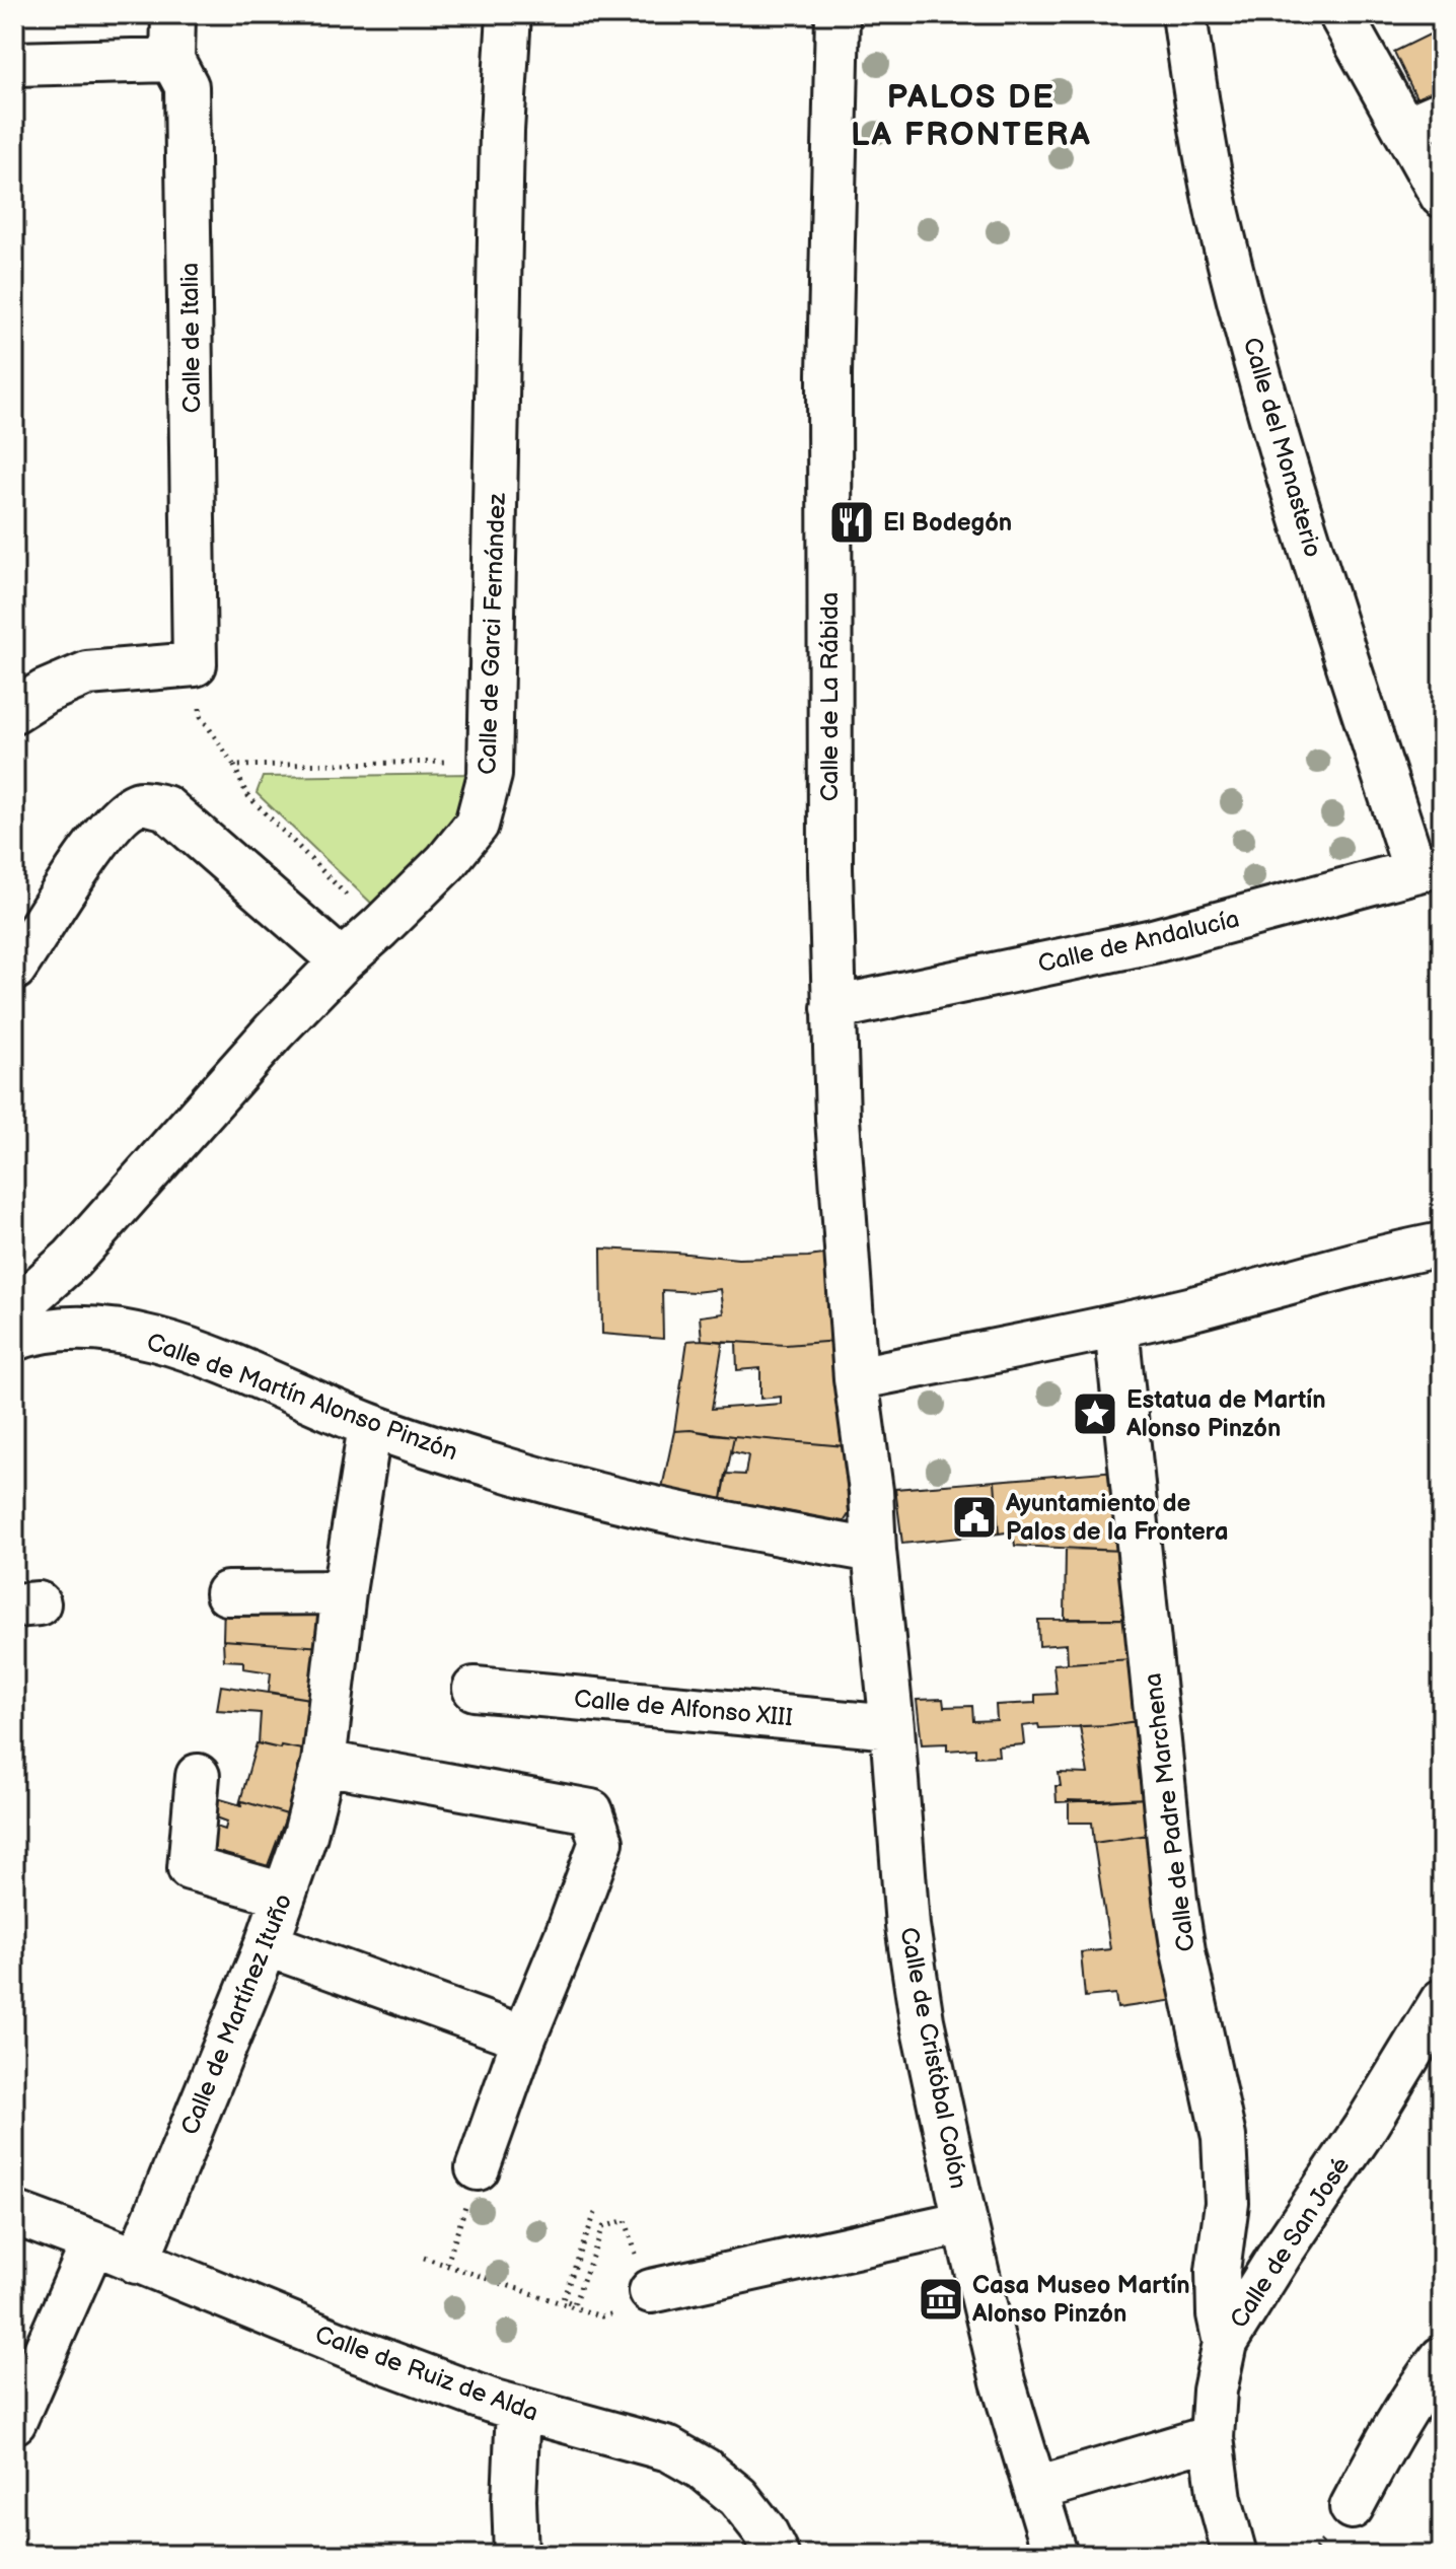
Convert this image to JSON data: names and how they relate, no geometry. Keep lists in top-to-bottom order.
{
  "streets": {
    "street": [
      "Calle de Italia",
      "Calle del Monasterio",
      "Calle de Garci Fernández",
      "Calle de La Rábida",
      "Calle de Andalucía",
      "Calle de Martín Alonso Pinzón",
      "Calle de Alfonso XIII",
      "Calle de Padre Marchena",
      "Calle de Martínez Ituño",
      "Calle de Cristóbal Colón",
      "Calle de San José",
      "Calle de Ruiz de Alda"
    ]
  },
  "crossings": [
    ["Calle del Monasterio", "Calle de Andalucía"],
    ["Calle de La Rábida", "Calle de Andalucía"],
    ["Calle de La Rábida", "Calle de Martín Alonso Pinzón"],
    ["Calle de La Rábida", "Calle de Cristóbal Colón"],
    ["Calle de Martín Alonso Pinzón", "Calle de Martínez Ituño"],
    ["Calle de Martín Alonso Pinzón", "Calle de Cristóbal Colón"],
    ["Calle de Alfonso XIII", "Calle de Cristóbal Colón"],
    ["Calle de Padre Marchena", "Calle de San José"],
    ["Calle de Martínez Ituño", "Calle de Ruiz de Alda"]
  ],
  "districts": ["PALOS DE LA FRONTERA"],
  "places": {
    "restaurant": ["El Bodegón"],
    "place": ["Estatua de Martín Alonso Pinzón"],
    "public building": ["Ayuntamiento de Palos de la Frontera"],
    "museum": ["Casa Museo Martín Alonso Pinzón"]
  }
}
